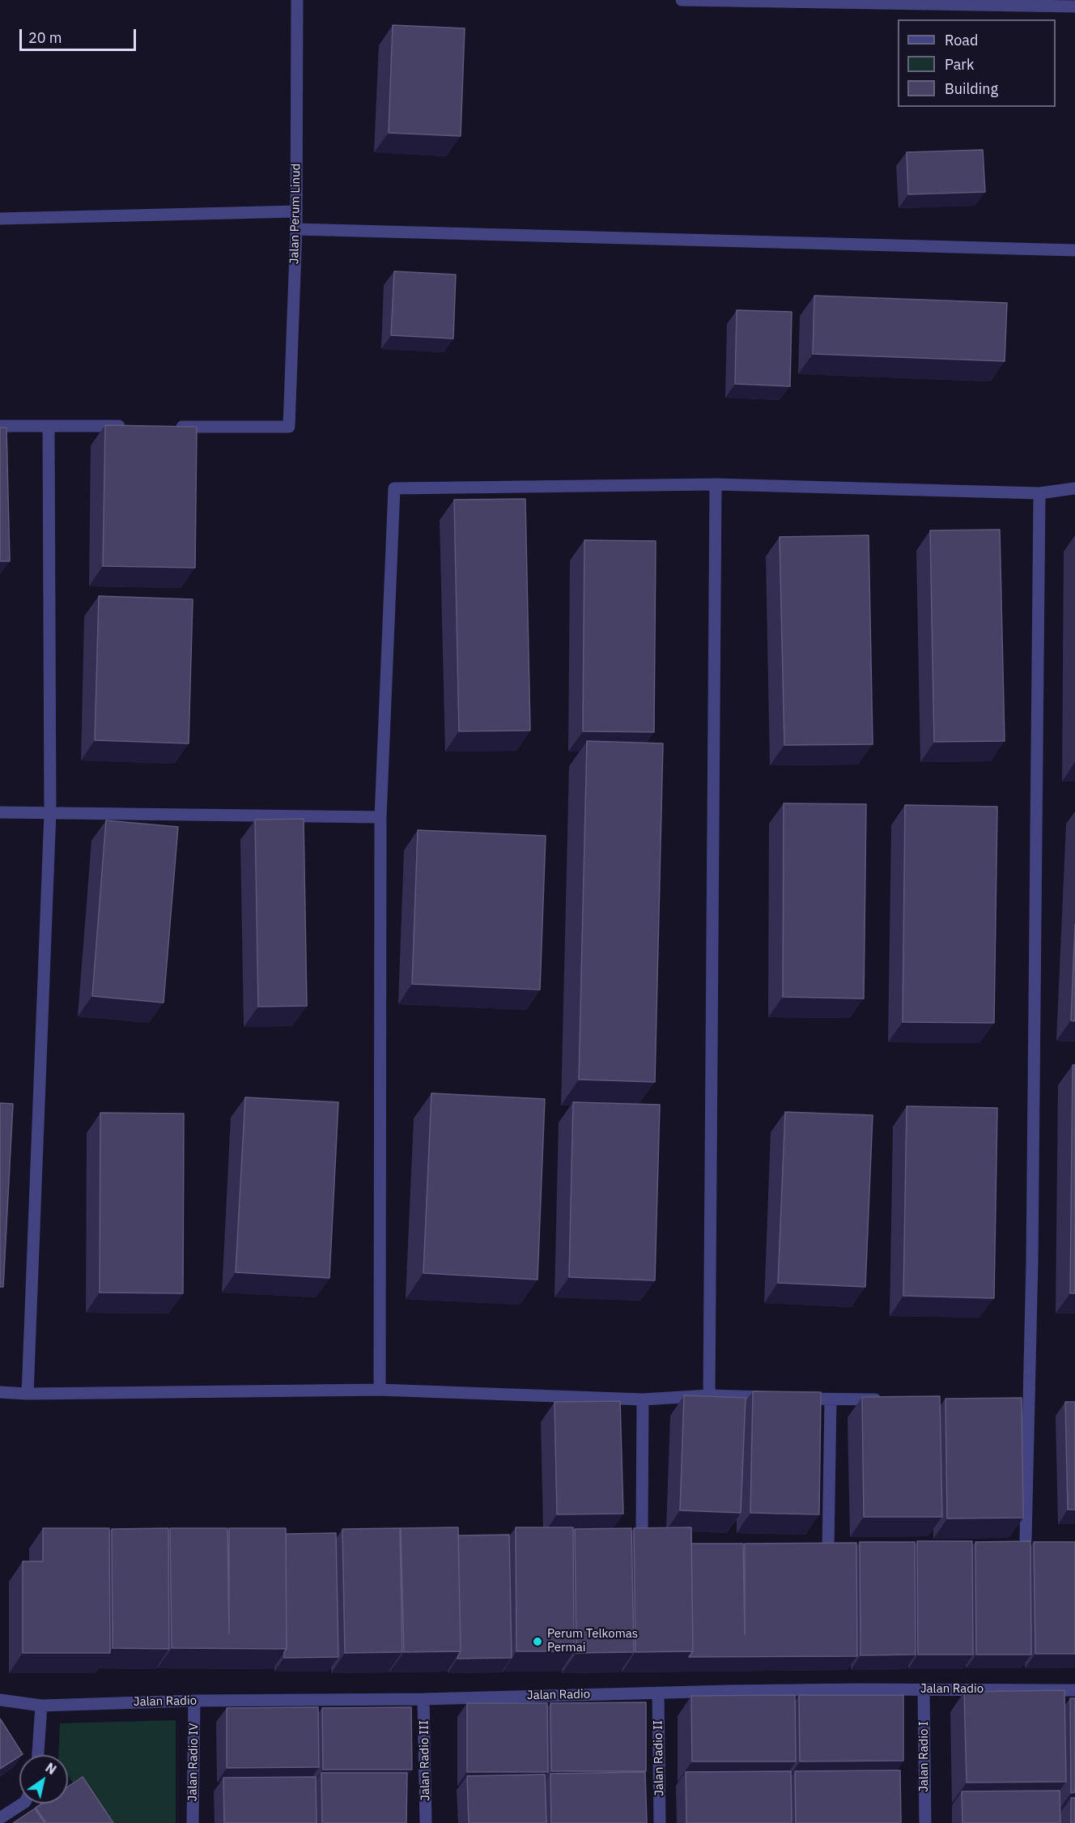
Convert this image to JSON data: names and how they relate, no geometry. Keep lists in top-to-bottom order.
{
  "streets": {
    "street": [
      "Jalan Perum Linud",
      "Jalan Radio",
      "Jalan Radio I",
      "Jalan Radio II",
      "Jalan Radio III",
      "Jalan Radio IV"
    ]
  },
  "crossings": [
    ["Jalan Radio", "Jalan Radio I"],
    ["Jalan Radio", "Jalan Radio II"],
    ["Jalan Radio", "Jalan Radio III"],
    ["Jalan Radio", "Jalan Radio IV"]
  ],
  "places": ["Perum Telkomas Permai"],
  "legend": ["Road", "Park", "Building"],
  "scale_bar": "20 m",
  "north": "top right"
}
